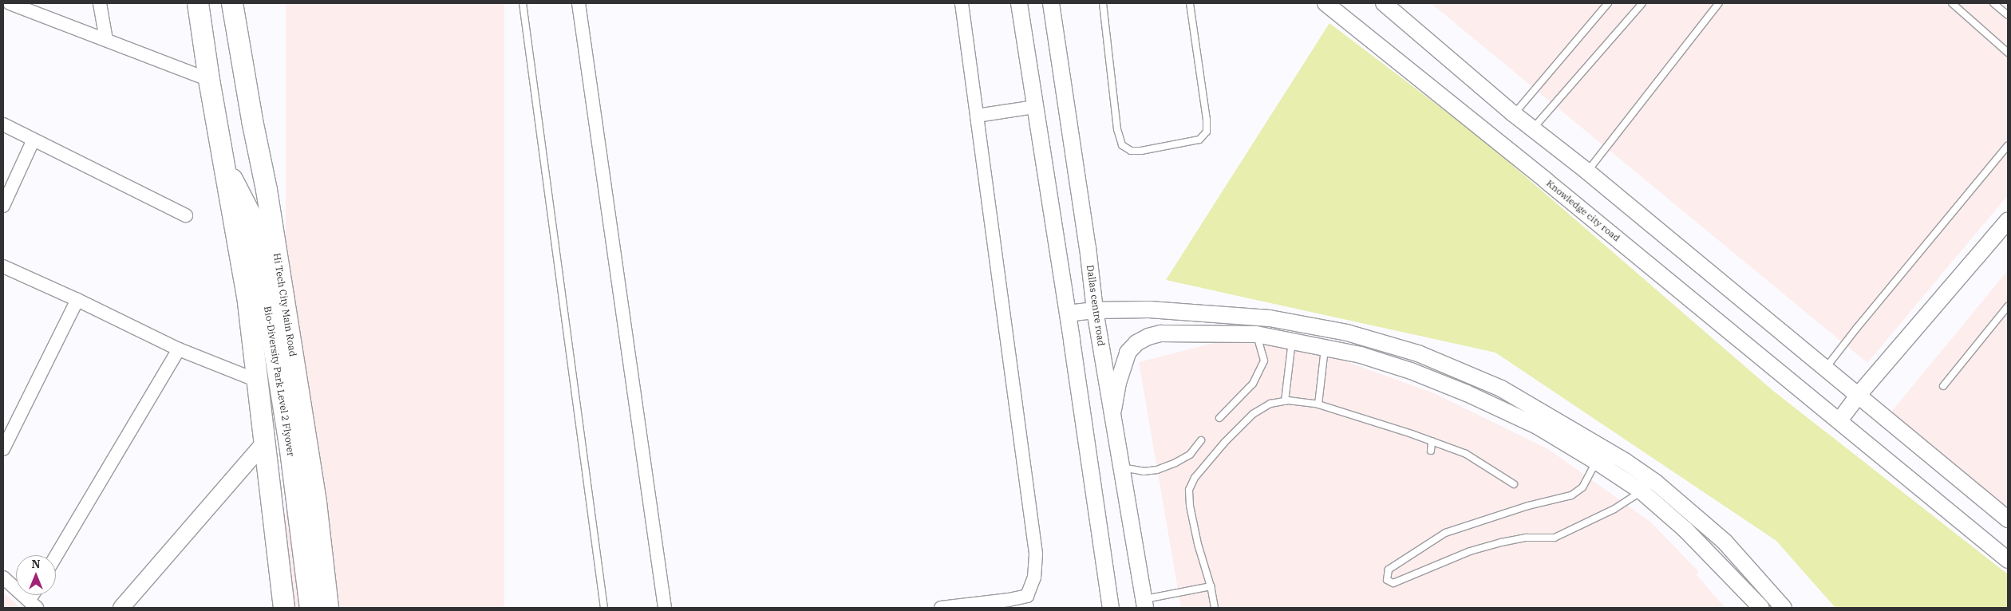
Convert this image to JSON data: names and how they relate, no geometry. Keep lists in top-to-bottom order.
{
  "streets": {
    "main road": ["Hi Tech City Main Road", "Bio-Diversity Park Level 2 Flyover"],
    "street": ["Knowledge city road", "Dallas centre road"]
  },
  "north": "top"
}
